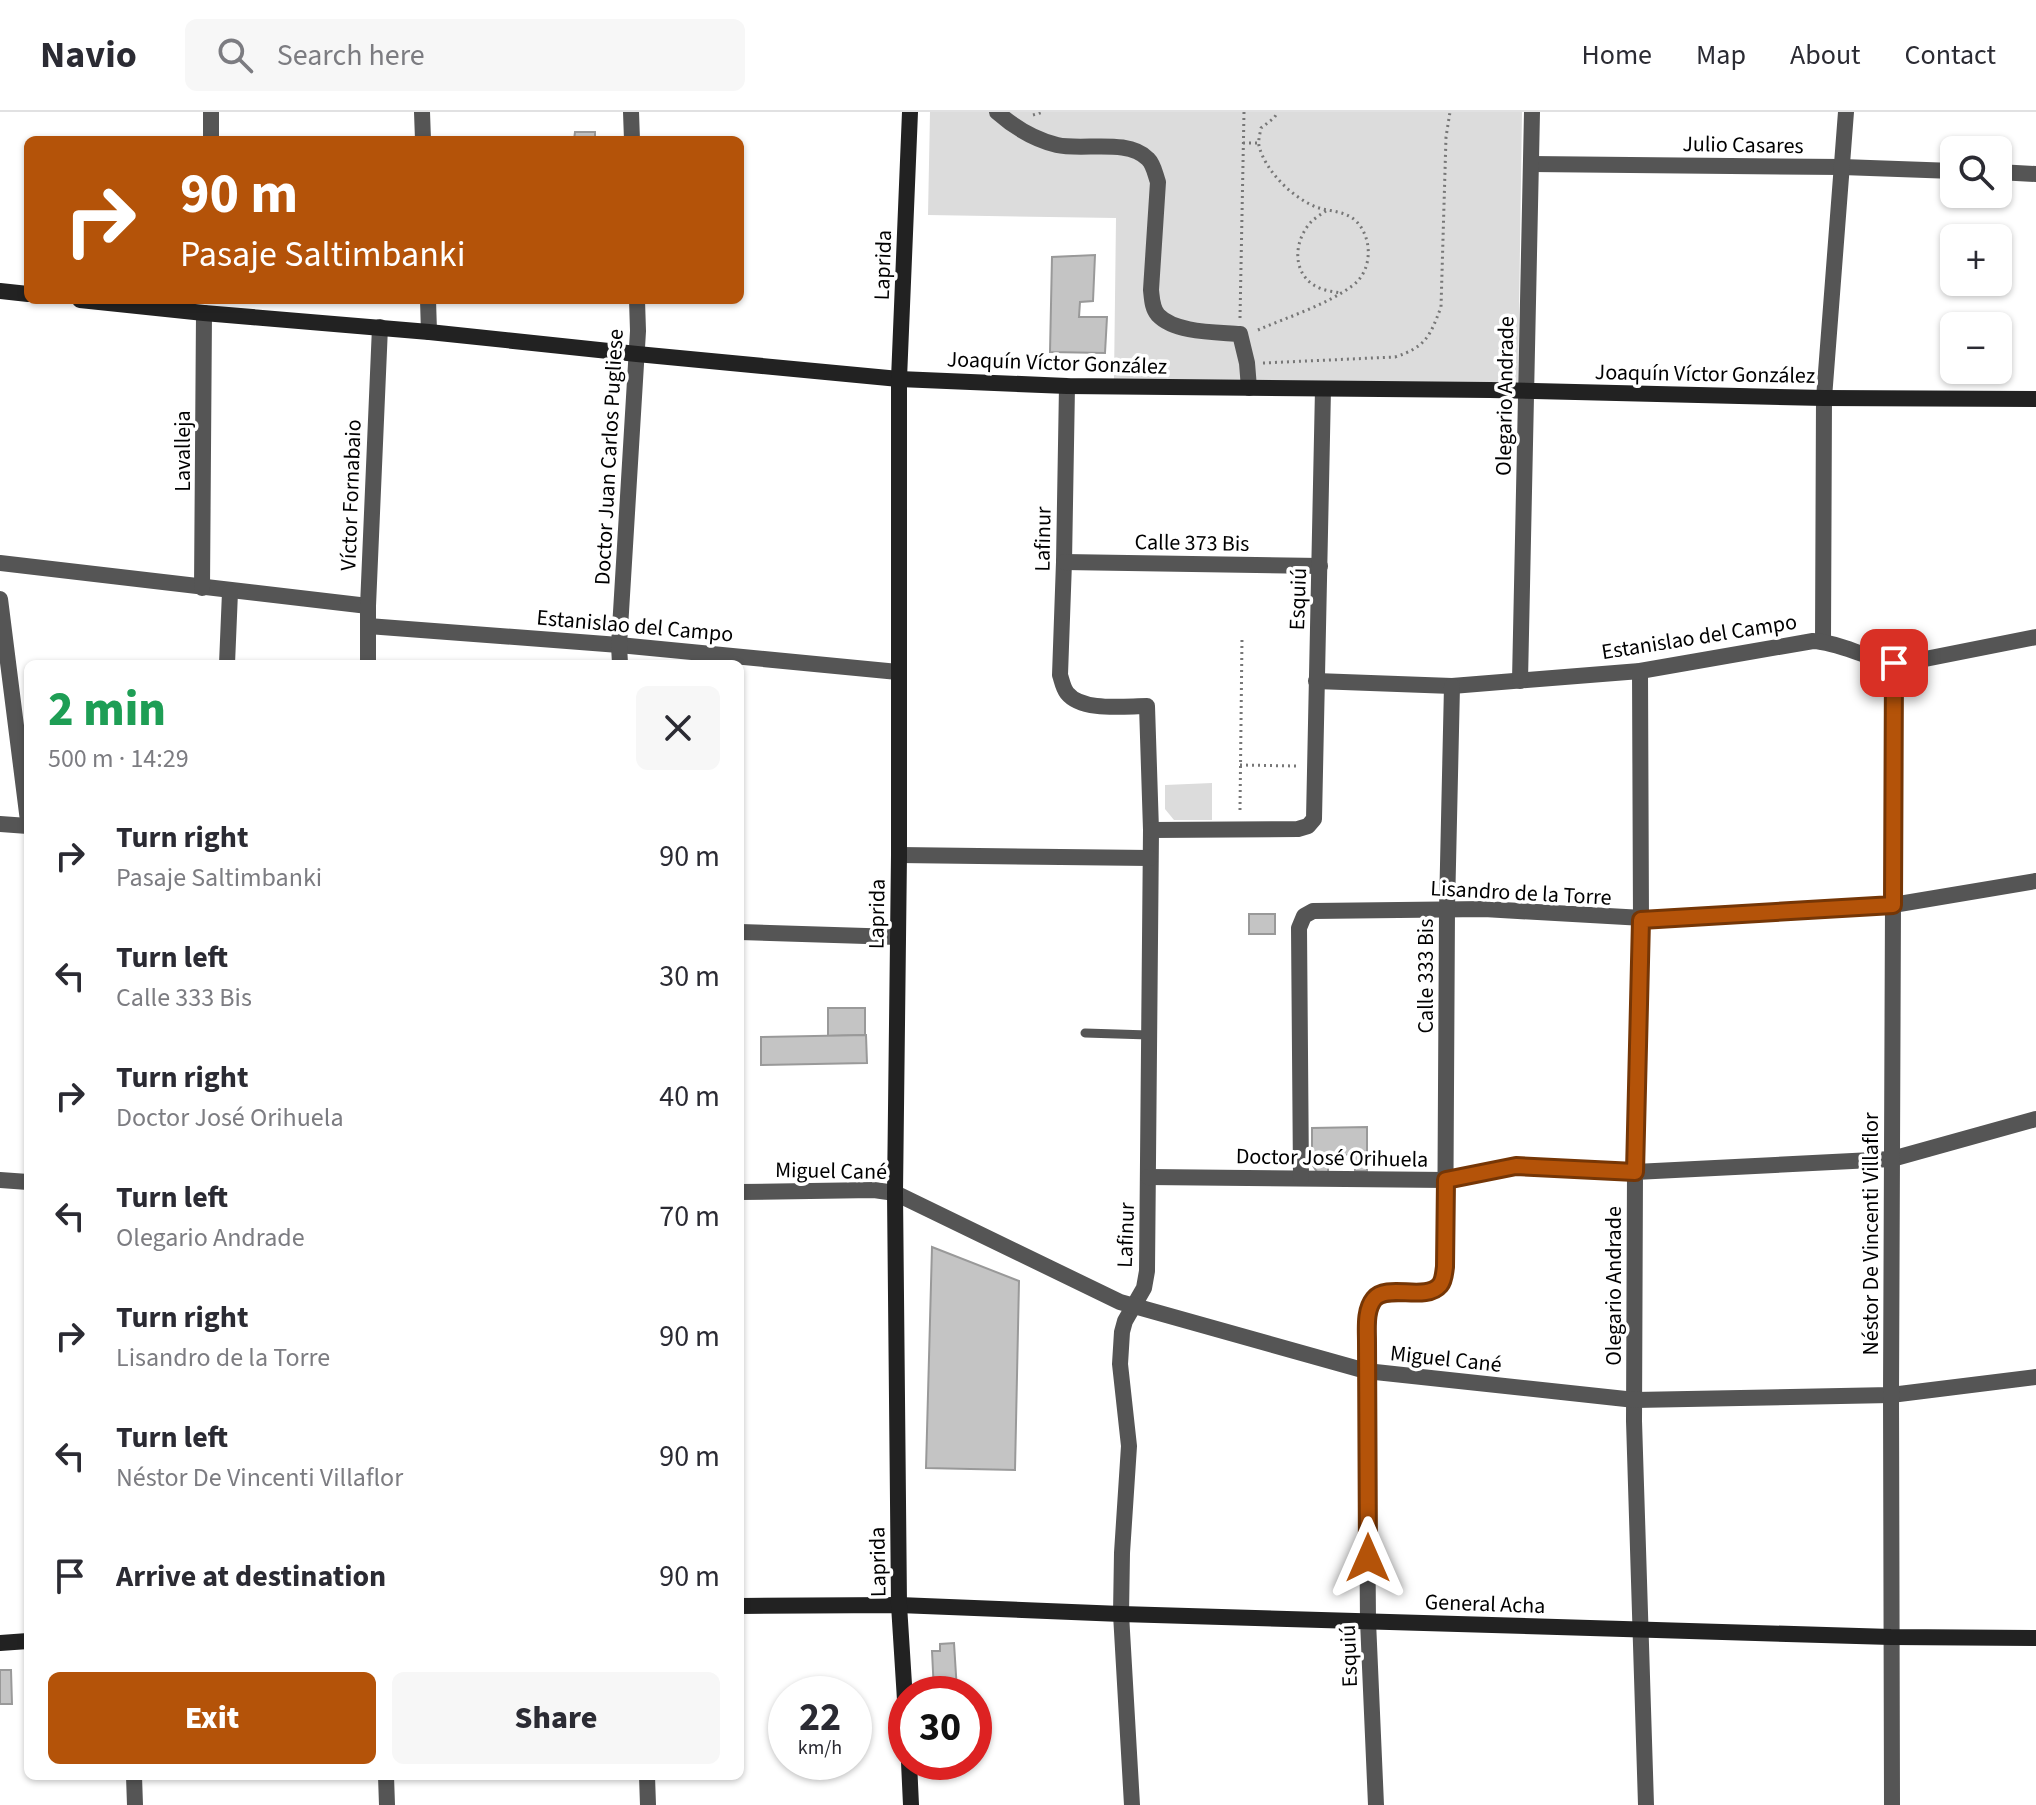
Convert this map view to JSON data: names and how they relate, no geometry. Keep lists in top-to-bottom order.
{
  "streets": {
    "street": [
      "Julio Casares",
      "Laprida",
      "Joaquín Víctor González",
      "Olegario Andrade",
      "Lavalleja",
      "Doctor Juan Carlos Pugliese",
      "Víctor Fornabaio",
      "Lafinur",
      "Calle 373 Bis",
      "Esquiú",
      "Estanislao del Campo",
      "Lisandro de la Torre",
      "Calle 333 Bis",
      "Doctor José Orihuela",
      "Miguel Cané",
      "Néstor De Vincenti Villaflor",
      "General Acha"
    ]
  },
  "crossings": [
    ["Julio Casares", "Olegario Andrade"],
    ["Laprida", "Joaquín Víctor González"],
    ["Laprida", "Estanislao del Campo"],
    ["Laprida", "Miguel Cané"],
    ["Laprida", "General Acha"],
    ["Joaquín Víctor González", "Olegario Andrade"],
    ["Joaquín Víctor González", "Lavalleja"],
    ["Joaquín Víctor González", "Doctor Juan Carlos Pugliese"],
    ["Joaquín Víctor González", "Víctor Fornabaio"],
    ["Joaquín Víctor González", "Lafinur"],
    ["Joaquín Víctor González", "Esquiú"],
    ["Olegario Andrade", "Estanislao del Campo"],
    ["Olegario Andrade", "Lisandro de la Torre"],
    ["Olegario Andrade", "Doctor José Orihuela"],
    ["Olegario Andrade", "Miguel Cané"],
    ["Olegario Andrade", "General Acha"],
    ["Doctor Juan Carlos Pugliese", "Estanislao del Campo"],
    ["Víctor Fornabaio", "Estanislao del Campo"],
    ["Lafinur", "Calle 373 Bis"],
    ["Lafinur", "Doctor José Orihuela"],
    ["Lafinur", "Miguel Cané"],
    ["Lafinur", "General Acha"],
    ["Calle 373 Bis", "Esquiú"],
    ["Esquiú", "Estanislao del Campo"],
    ["Esquiú", "Calle 333 Bis"],
    ["Esquiú", "Miguel Cané"],
    ["Esquiú", "General Acha"],
    ["Estanislao del Campo", "Calle 333 Bis"],
    ["Estanislao del Campo", "Néstor De Vincenti Villaflor"],
    ["Lisandro de la Torre", "Calle 333 Bis"],
    ["Lisandro de la Torre", "Doctor José Orihuela"],
    ["Lisandro de la Torre", "Néstor De Vincenti Villaflor"],
    ["Calle 333 Bis", "Doctor José Orihuela"],
    ["Doctor José Orihuela", "Néstor De Vincenti Villaflor"],
    ["Miguel Cané", "Néstor De Vincenti Villaflor"],
    ["Néstor De Vincenti Villaflor", "General Acha"]
  ],
  "page": {
    "header": "Navio",
    "search": "Search here",
    "nav": [
      "Home",
      "Map",
      "About",
      "Contact"
    ],
    "map_buttons": ["+", "−"],
    "turn": ["90 m", "Pasaje Saltimbanki"],
    "heading": ["2 min", "500 m · 14:29"],
    "list": [
      {
        "name": "Turn right",
        "note": "Pasaje Saltimbanki",
        "value": "90 m"
      },
      {
        "name": "Turn left",
        "note": "Calle 333 Bis",
        "value": "30 m"
      },
      {
        "name": "Turn right",
        "note": "Doctor José Orihuela",
        "value": "40 m"
      },
      {
        "name": "Turn left",
        "note": "Olegario Andrade",
        "value": "70 m"
      },
      {
        "name": "Turn right",
        "note": "Lisandro de la Torre",
        "value": "90 m"
      },
      {
        "name": "Turn left",
        "note": "Néstor De Vincenti Villaflor",
        "value": "90 m"
      },
      {
        "name": "Arrive at destination",
        "value": "90 m"
      }
    ],
    "buttons": ["Exit", "Share"],
    "speed": "22 km/h",
    "limit": "30"
  }
}
